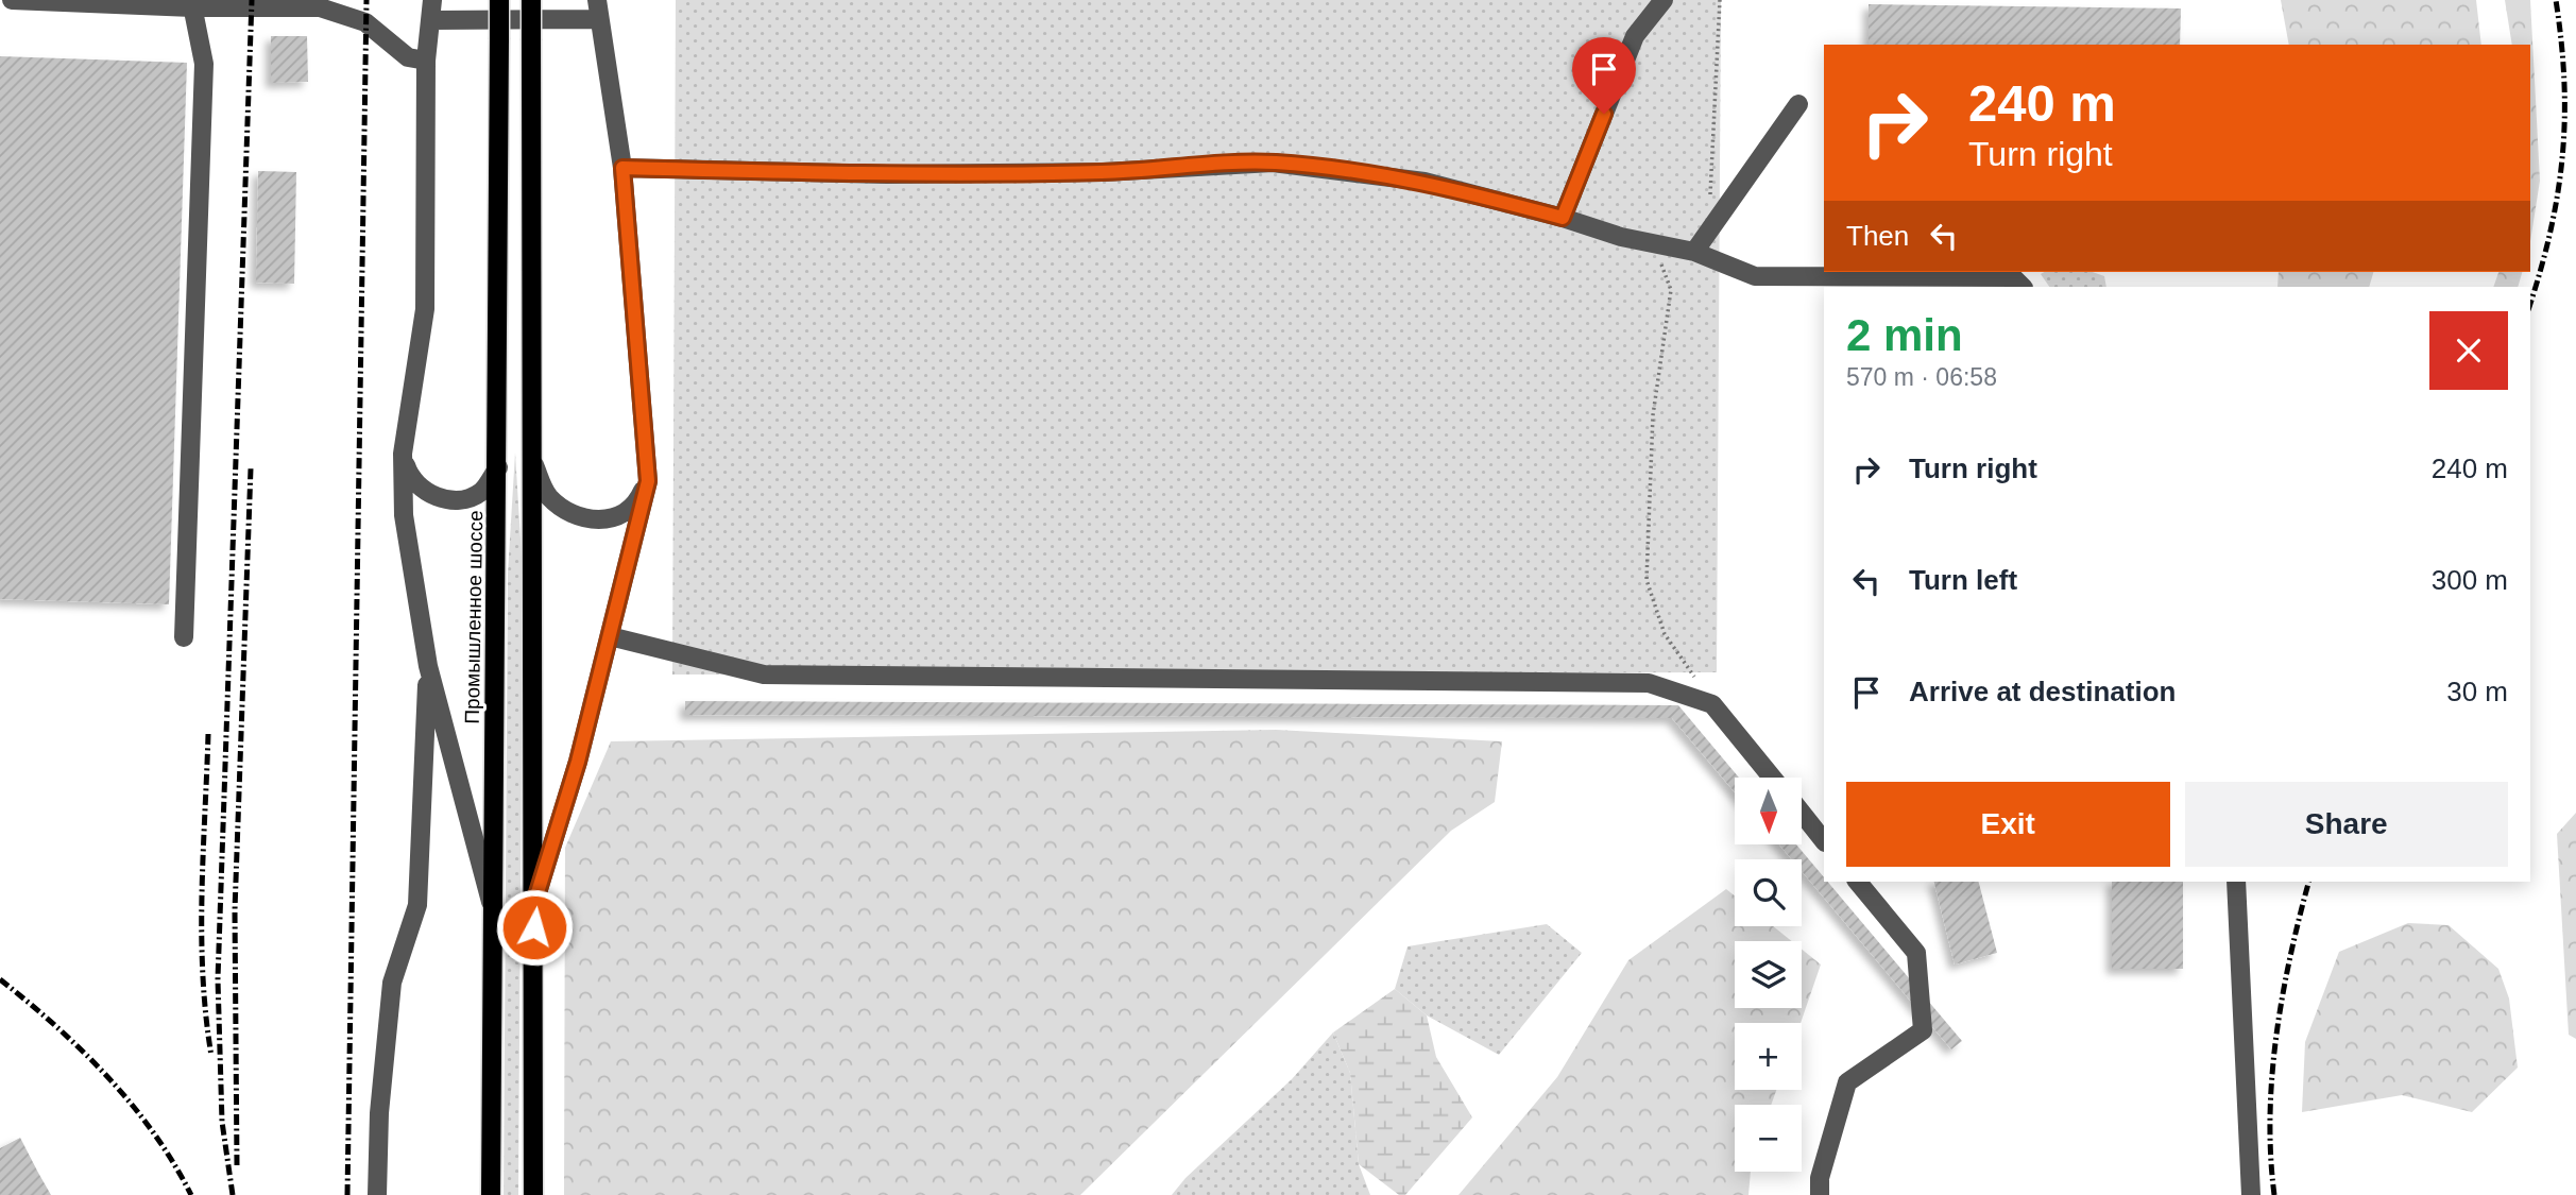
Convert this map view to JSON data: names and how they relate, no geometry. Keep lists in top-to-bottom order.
{
  "streets": {
    "main road": ["Промышленное шоссе"]
  },
  "north": "bottom",
  "page": {
    "turn": ["240 m", "Turn right"],
    "then": "Then",
    "heading": ["2 min", "570 m · 06:58"],
    "list": [
      {
        "name": "Turn right",
        "value": "240 m"
      },
      {
        "name": "Turn left",
        "value": "300 m"
      },
      {
        "name": "Arrive at destination",
        "value": "30 m"
      }
    ],
    "buttons": ["Exit", "Share"],
    "map_buttons": ["+", "−"]
  }
}
